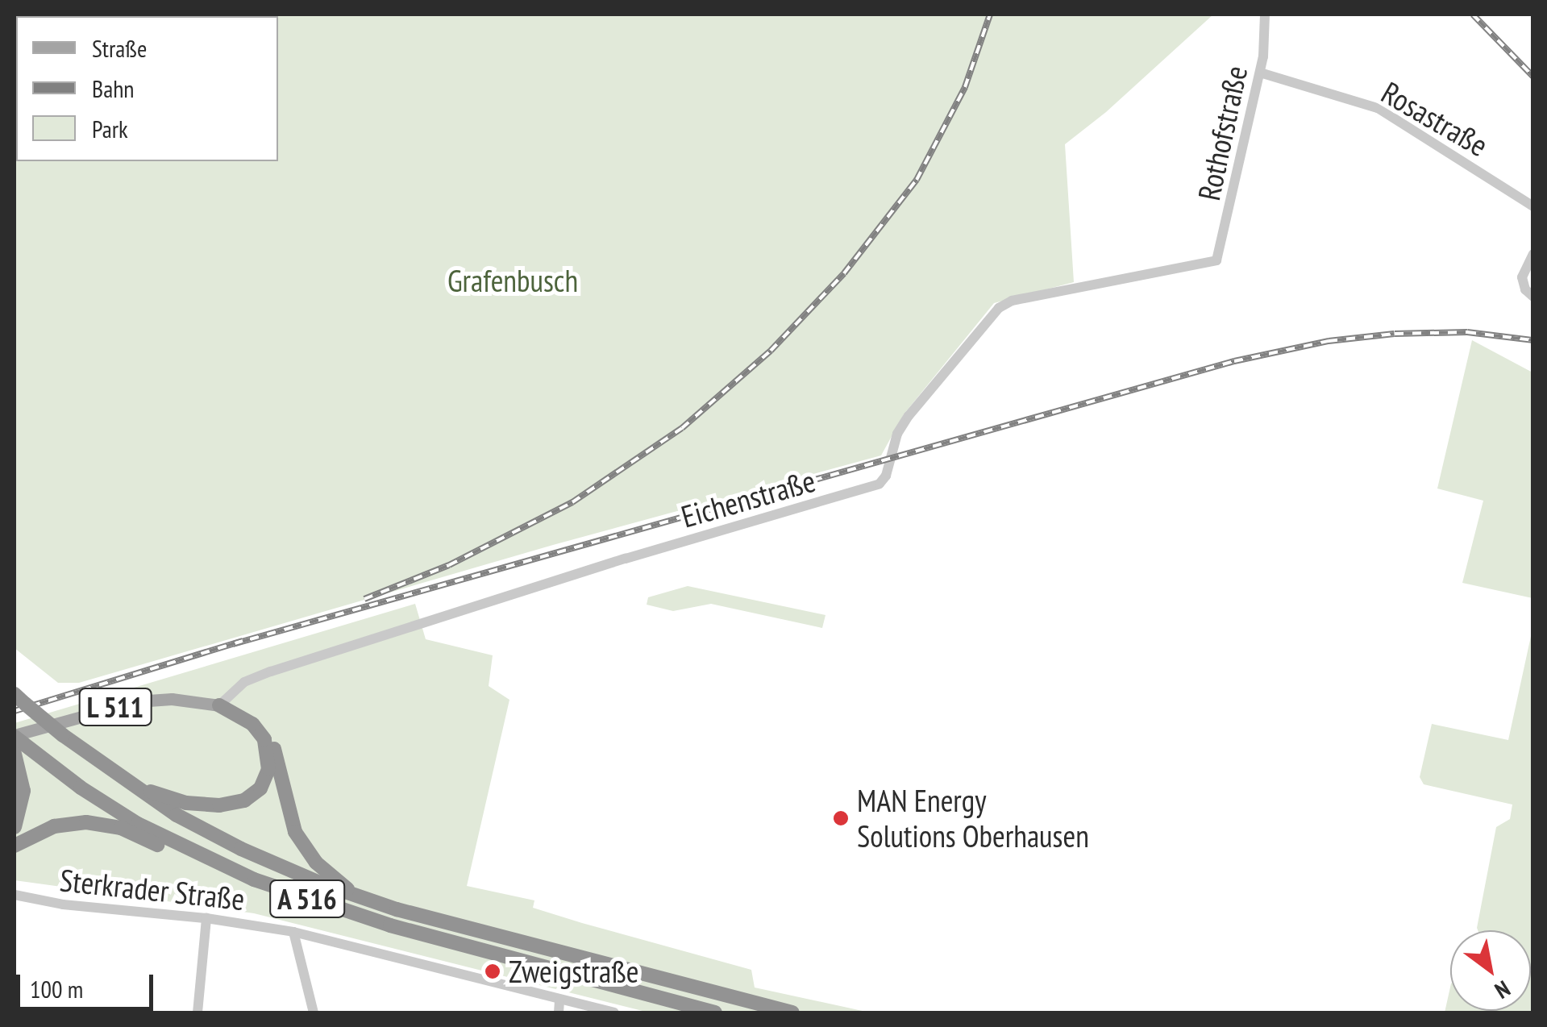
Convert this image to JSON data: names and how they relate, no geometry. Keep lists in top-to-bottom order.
{
  "streets": {
    "highway": ["A 516"],
    "main road": ["L 511"],
    "street": [
      "Rosastraße",
      "Rothofstraße",
      "Eichenstraße",
      "Sterkrader Straße"
    ]
  },
  "crossings": [
    ["Rosastraße", "Rothofstraße"],
    ["Rothofstraße", "Eichenstraße"],
    ["Eichenstraße", "L 511"],
    ["L 511", "A 516"]
  ],
  "parks": ["Grafenbusch"],
  "places": ["MAN Energy Solutions Oberhausen", "Zweigstraße"],
  "legend": ["Straße", "Bahn", "Park"],
  "scale_bar": "100 m",
  "north": "bottom right"
}
